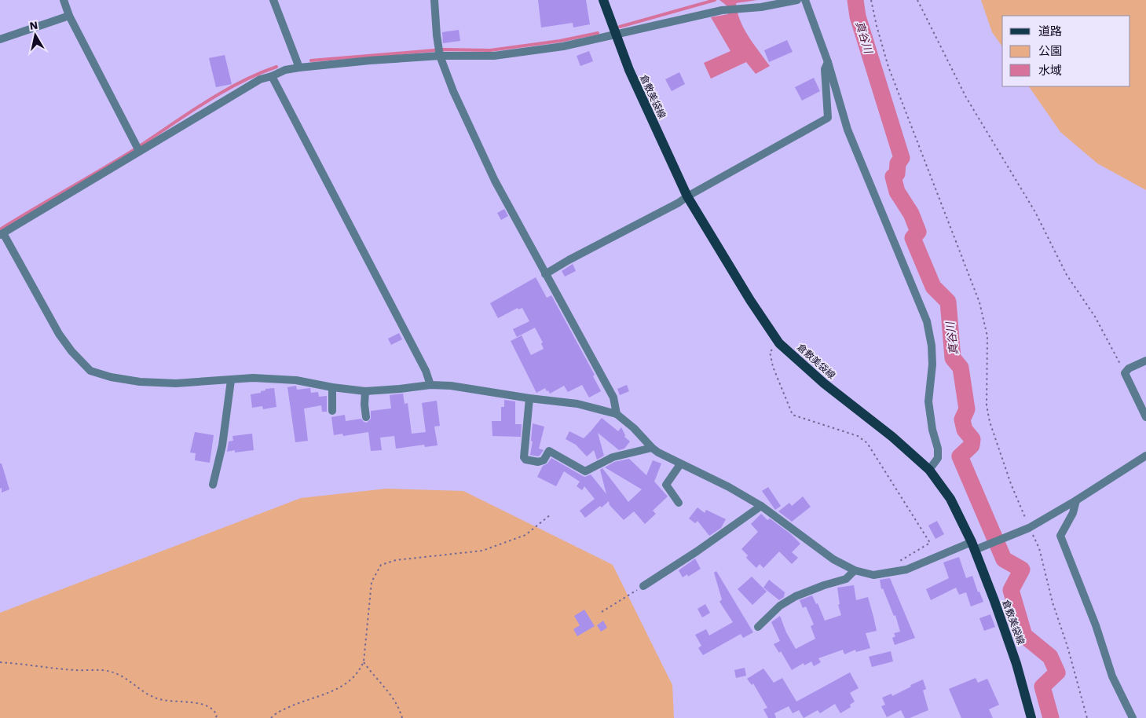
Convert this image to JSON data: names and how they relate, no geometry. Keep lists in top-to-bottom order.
{
  "streets": {
    "main road": ["倉敷美袋線"]
  },
  "water": ["真谷川"],
  "legend": ["道路", "公園", "水域"],
  "north": "top"
}
